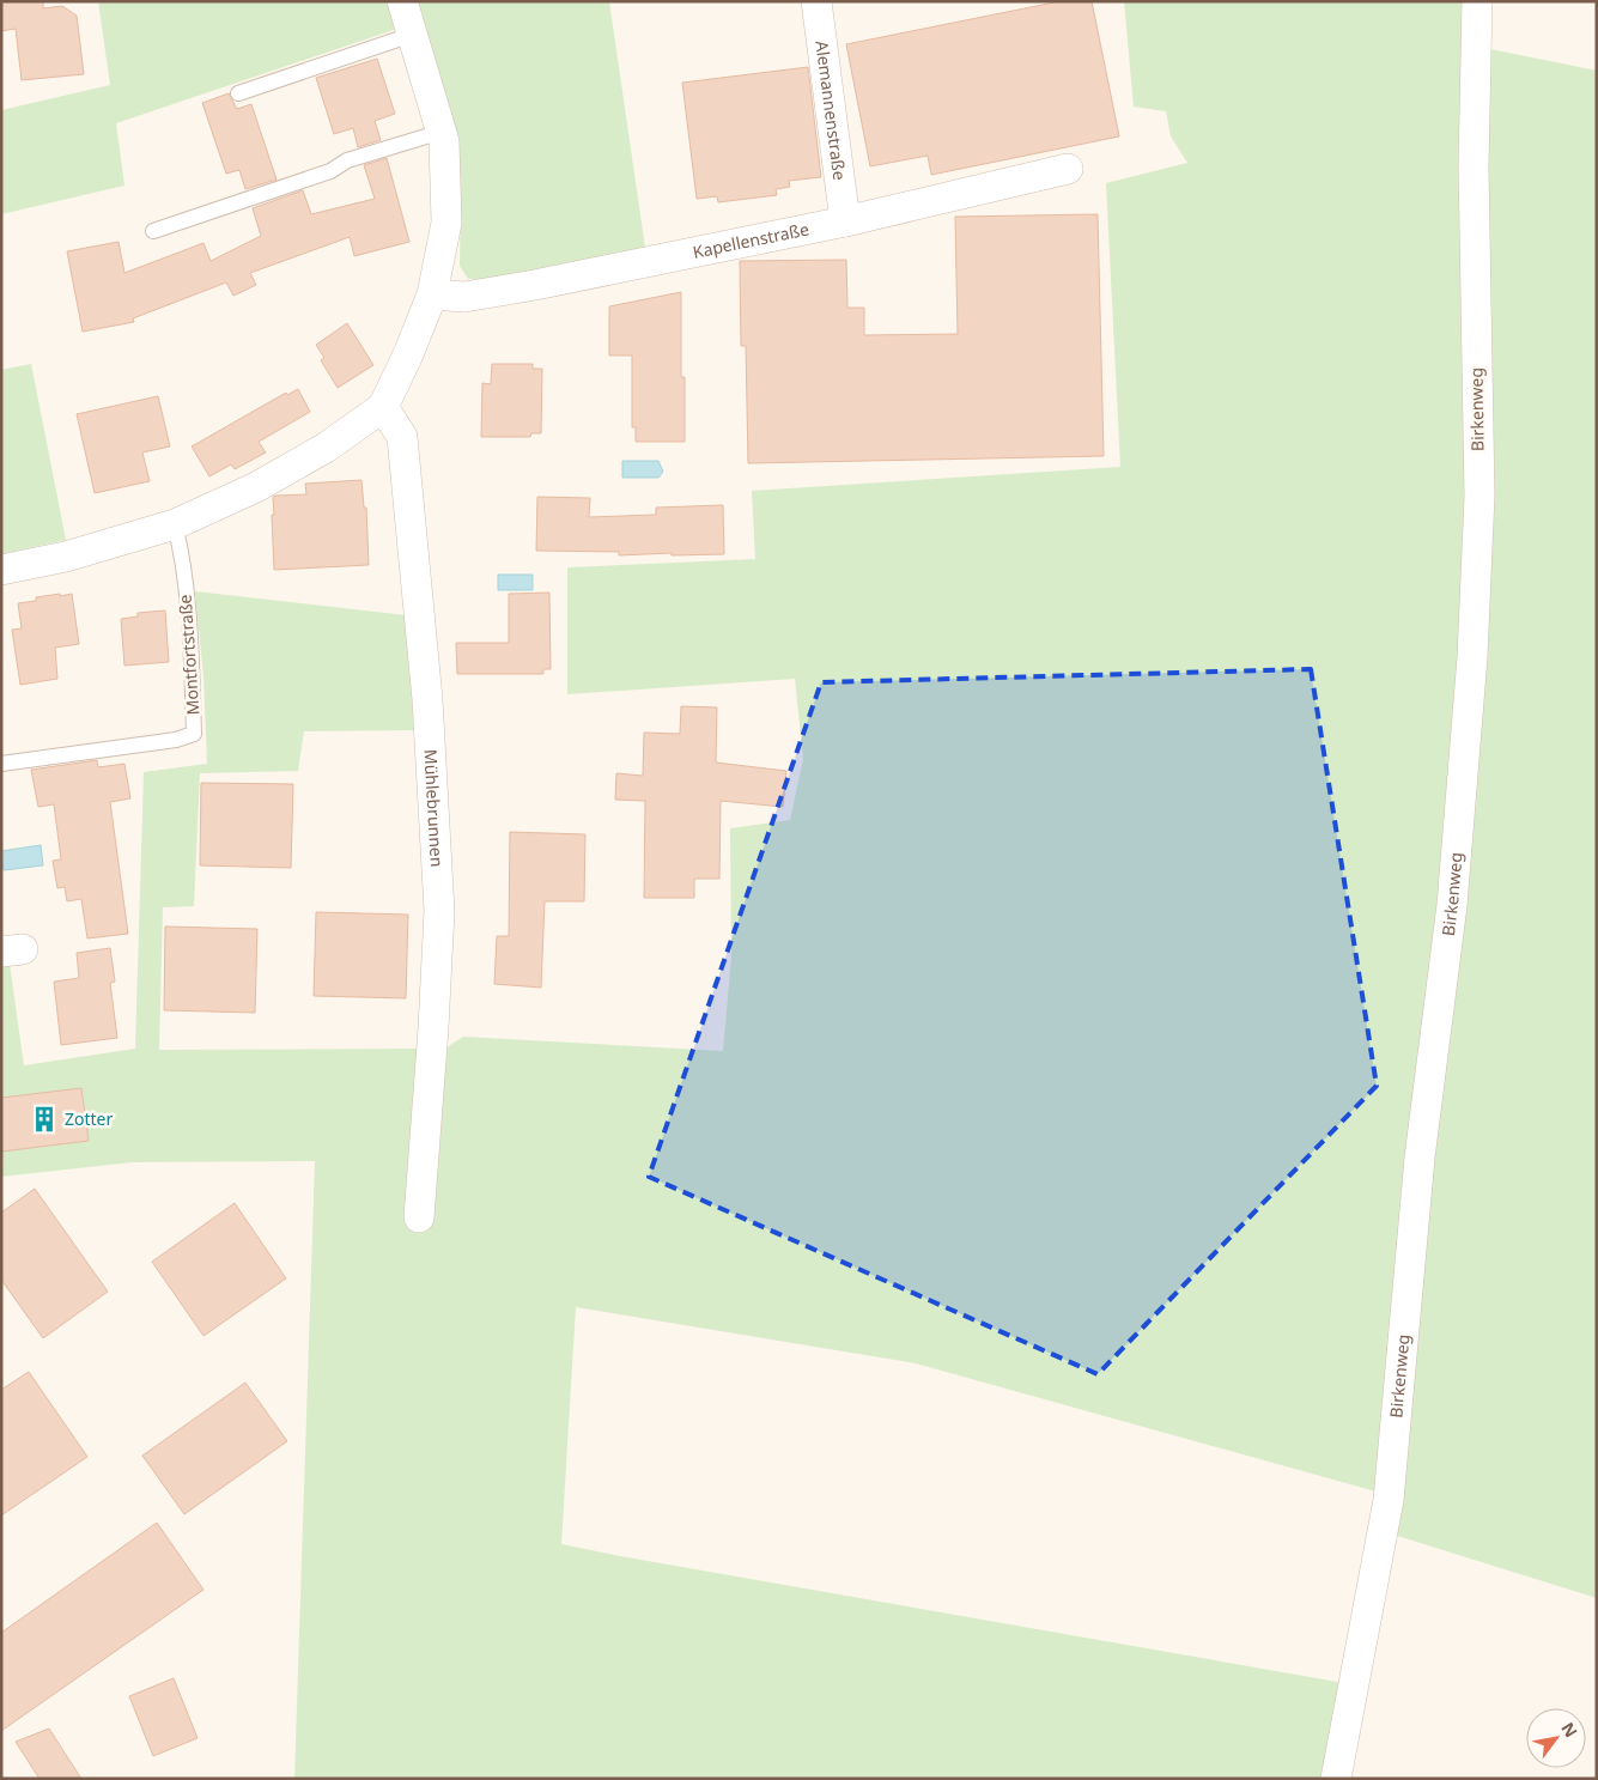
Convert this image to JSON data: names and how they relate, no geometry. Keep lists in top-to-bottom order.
{
  "streets": {
    "street": [
      "Alemannenstraße",
      "Kapellenstraße",
      "Birkenweg",
      "Mühlebrunnen"
    ],
    "lane": ["Montfortstraße"]
  },
  "crossings": [
    ["Alemannenstraße", "Kapellenstraße"]
  ],
  "places": {
    "building": ["Zotter"]
  },
  "north": "top right"
}
